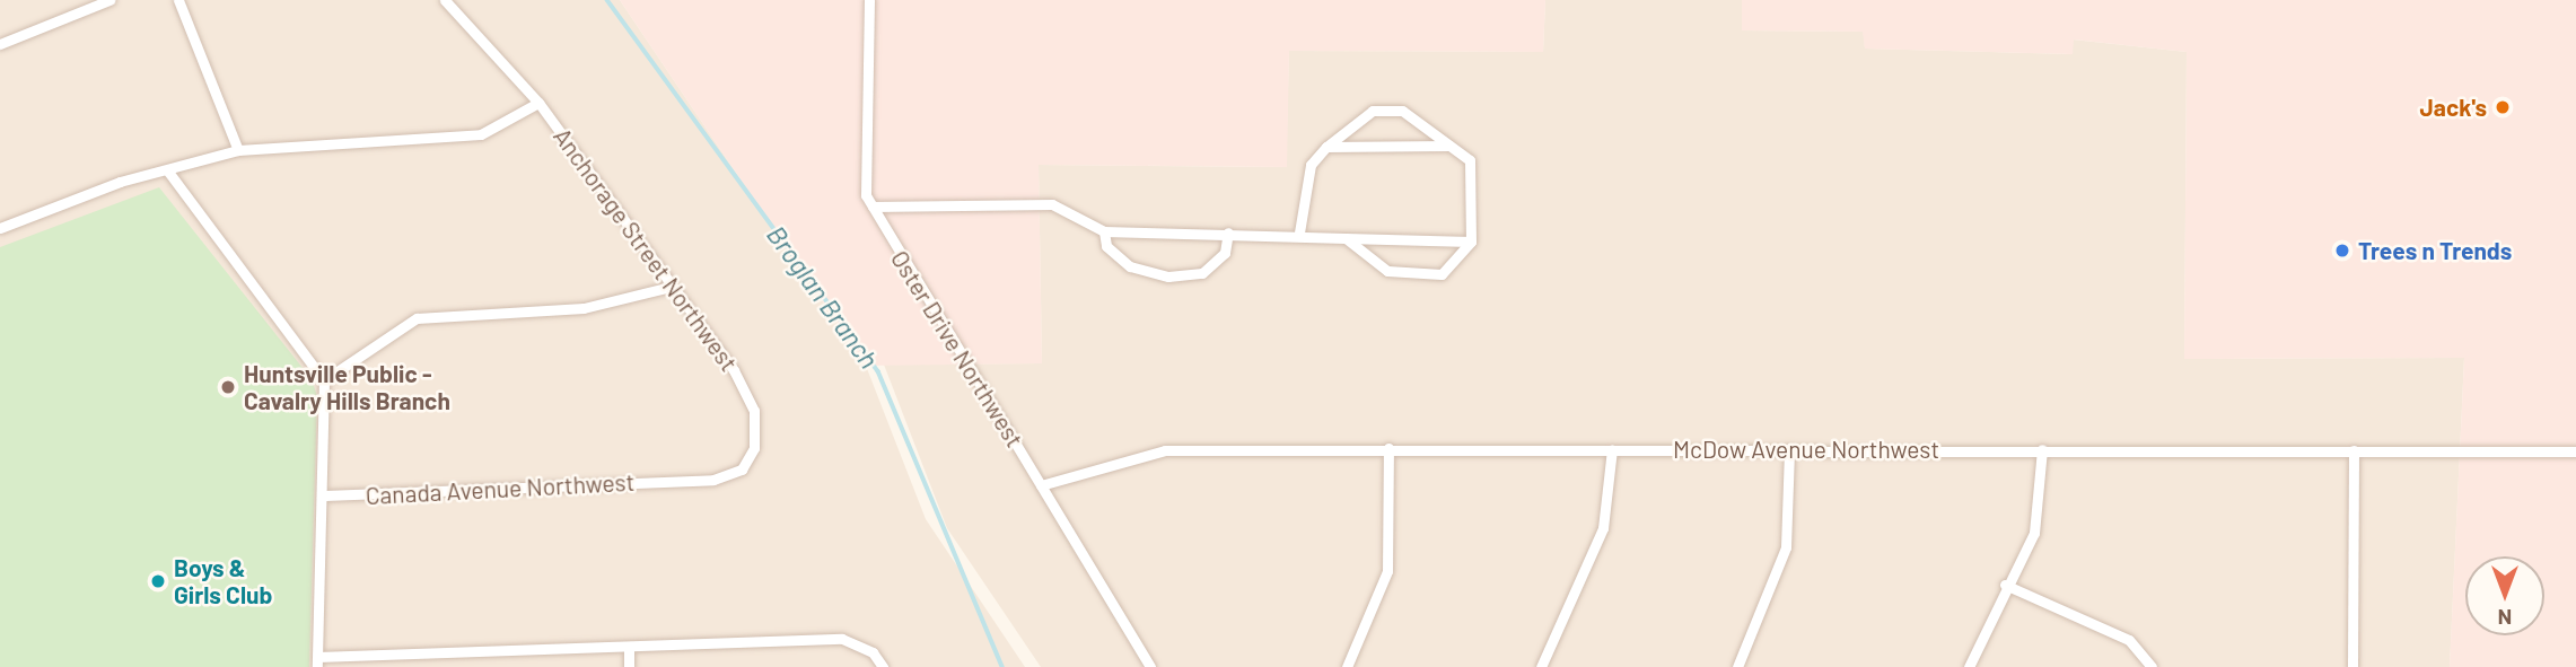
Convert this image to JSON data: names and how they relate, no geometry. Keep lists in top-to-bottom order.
{
  "streets": {
    "street": [
      "Anchorage Street Northwest",
      "Oster Drive Northwest",
      "McDow Avenue Northwest",
      "Canada Avenue Northwest"
    ]
  },
  "crossings": [
    ["Anchorage Street Northwest", "Canada Avenue Northwest"],
    ["Oster Drive Northwest", "McDow Avenue Northwest"]
  ],
  "water": ["Broglan Branch"],
  "places": [
    "Jack's",
    "Trees n Trends",
    "Huntsville Public - Cavalry Hills Branch",
    "Boys & Girls Club"
  ],
  "north": "bottom"
}
